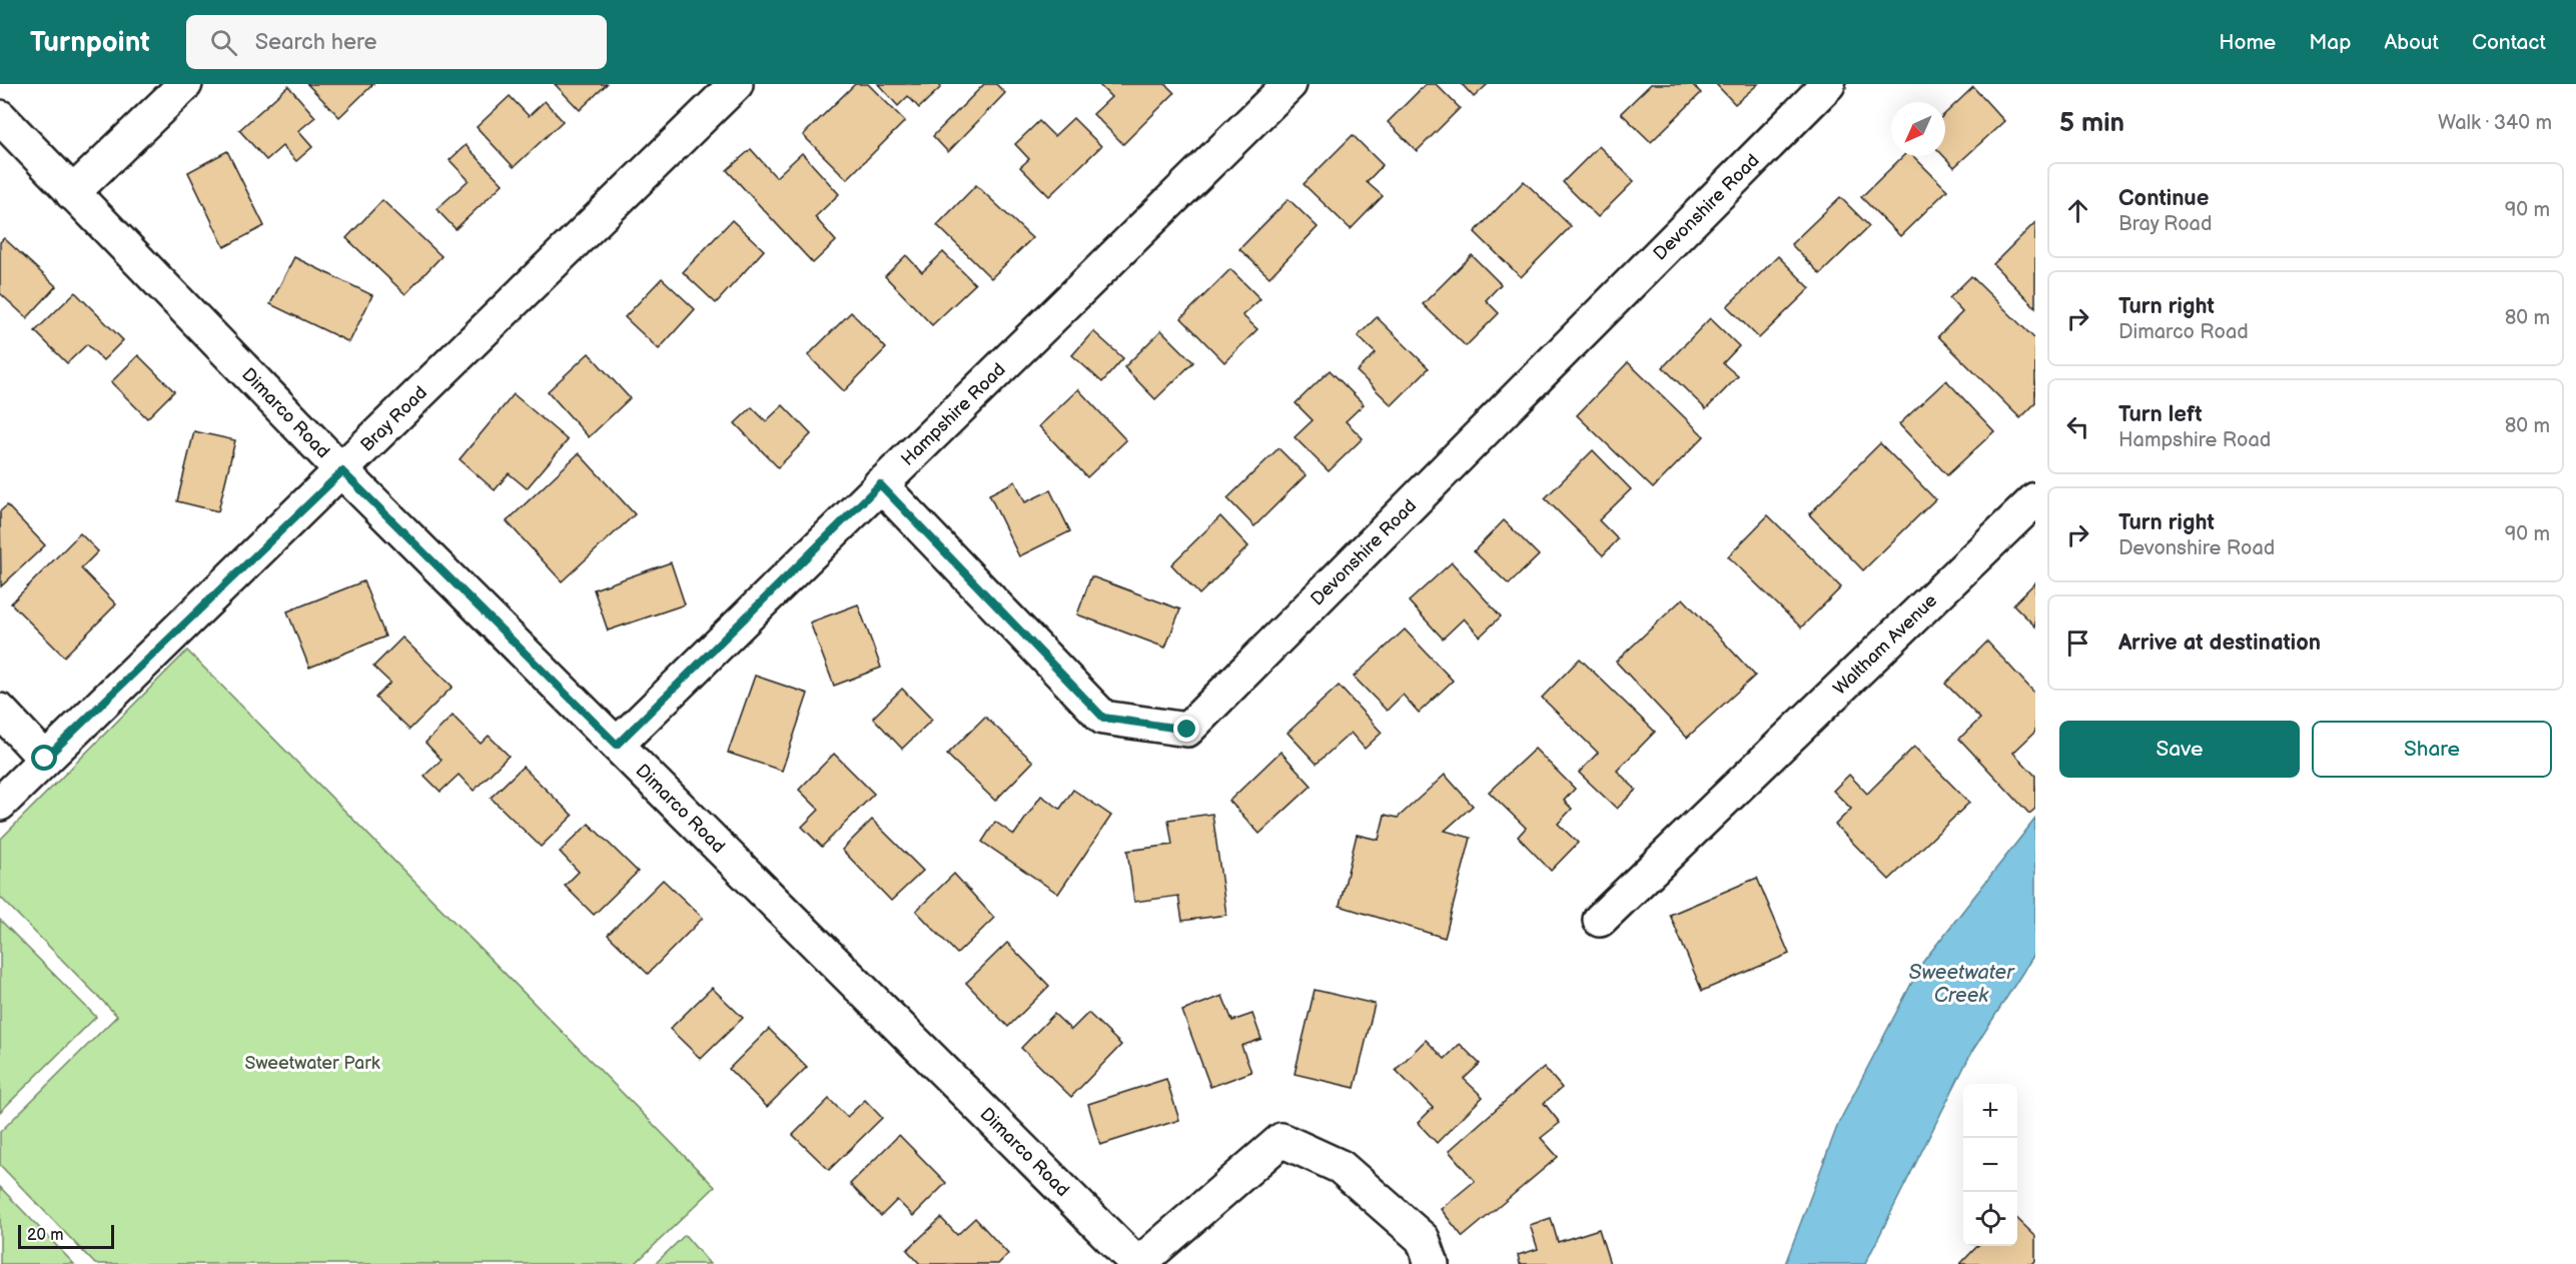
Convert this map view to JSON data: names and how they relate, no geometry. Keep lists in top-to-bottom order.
{
  "streets": {
    "street": [
      "Devonshire Road",
      "Dimarco Road",
      "Hampshire Road",
      "Bray Road",
      "Waltham Avenue"
    ]
  },
  "crossings": [
    ["Devonshire Road", "Hampshire Road"],
    ["Dimarco Road", "Hampshire Road"],
    ["Dimarco Road", "Bray Road"]
  ],
  "water": ["Sweetwater Creek"],
  "parks": ["Sweetwater Park"],
  "scale_bar": "20 m",
  "north": "bottom left",
  "page": {
    "header": "Turnpoint",
    "search": "Search here",
    "nav": [
      "Home",
      "Map",
      "About",
      "Contact"
    ],
    "heading": ["5 min", "Walk · 340 m"],
    "list": [
      ["Continue", "Bray Road", "90 m"],
      ["Turn right", "Dimarco Road", "80 m"],
      ["Turn left", "Hampshire Road", "80 m"],
      ["Turn right", "Devonshire Road", "90 m"],
      "Arrive at destination"
    ],
    "buttons": ["Save", "Share"],
    "map_buttons": ["+", "−"],
    "scale": "20 m"
  }
}
